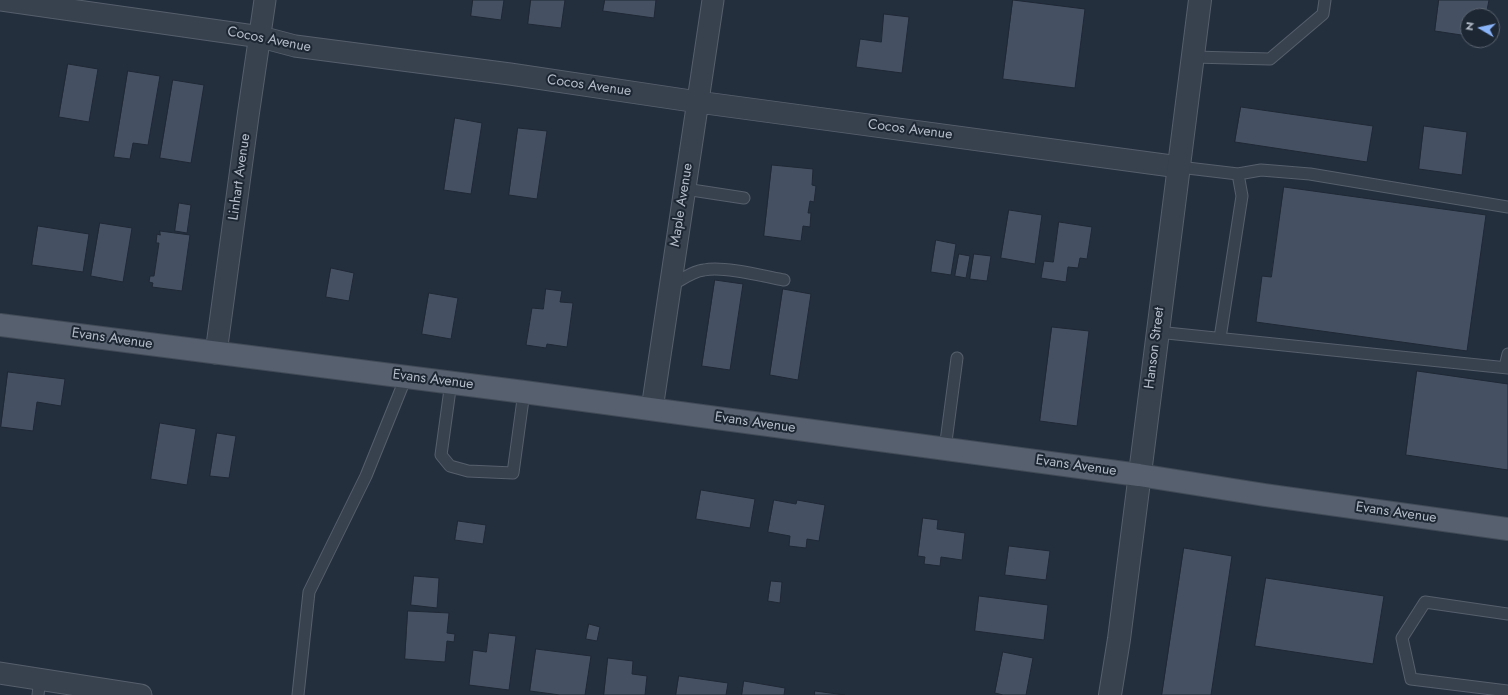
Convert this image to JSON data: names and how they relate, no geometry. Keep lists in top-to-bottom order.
{
  "streets": {
    "main road": ["Evans Avenue"],
    "street": [
      "Cocos Avenue",
      "Linhart Avenue",
      "Maple Avenue",
      "Hanson Street"
    ]
  },
  "crossings": [
    ["Cocos Avenue", "Linhart Avenue"],
    ["Cocos Avenue", "Maple Avenue"],
    ["Cocos Avenue", "Hanson Street"],
    ["Linhart Avenue", "Evans Avenue"],
    ["Maple Avenue", "Evans Avenue"],
    ["Evans Avenue", "Hanson Street"]
  ],
  "north": "left"
}
